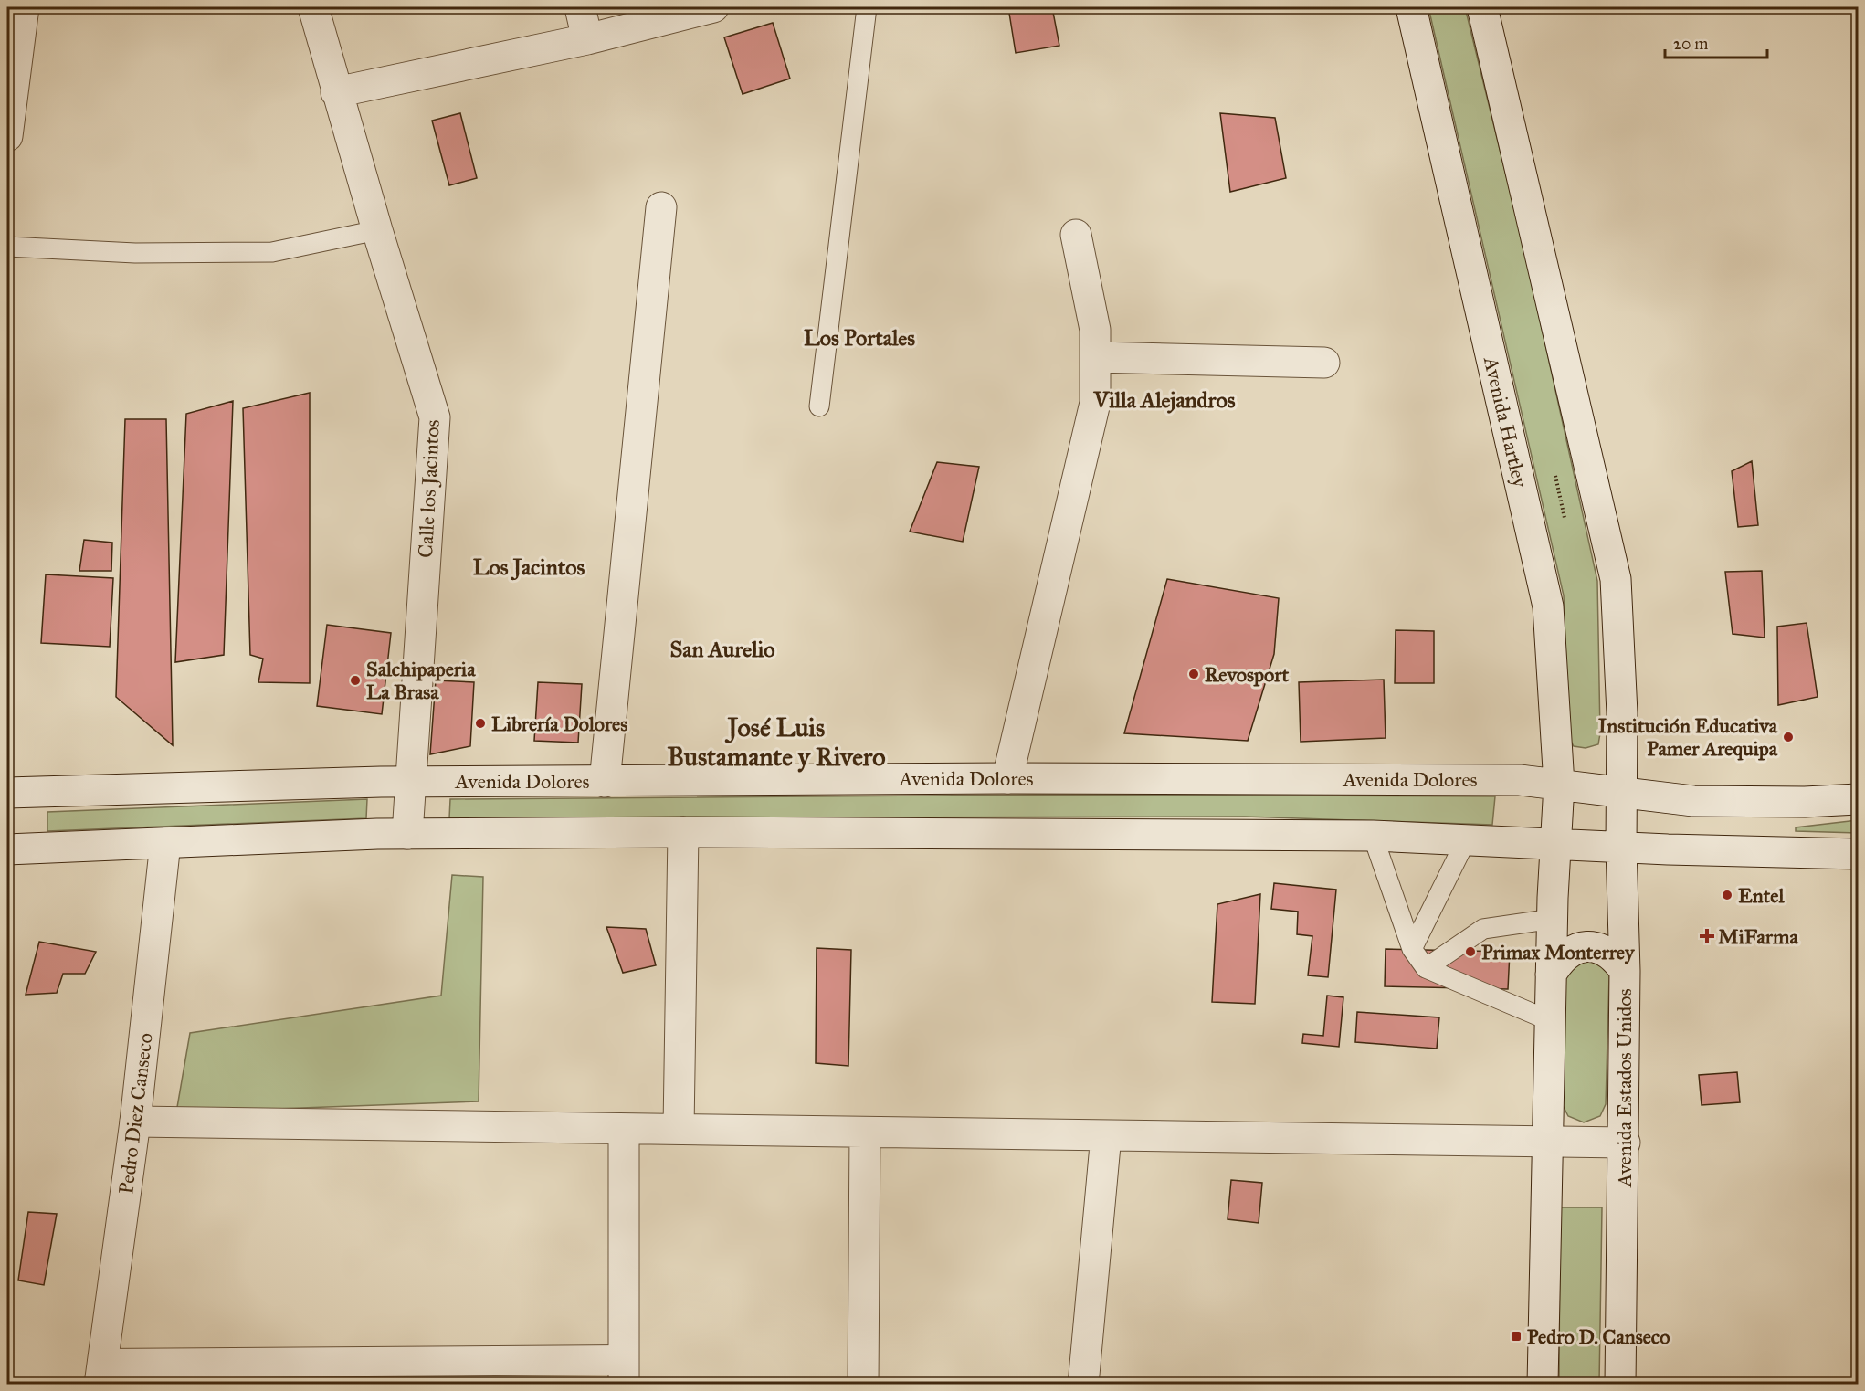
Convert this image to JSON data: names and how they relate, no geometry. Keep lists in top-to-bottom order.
{
  "streets": {
    "main road": [
      "Avenida Hartley",
      "Calle los Jacintos",
      "Avenida Dolores",
      "Avenida Estados Unidos",
      "Pedro Diez Canseco"
    ]
  },
  "crossings": [
    ["Avenida Hartley", "Avenida Dolores"],
    ["Calle los Jacintos", "Avenida Dolores"],
    ["Avenida Dolores", "Avenida Estados Unidos"]
  ],
  "districts": [
    "Los Portales",
    "Villa Alejandros",
    "Los Jacintos",
    "San Aurelio",
    "José Luis Bustamante y Rivero"
  ],
  "places": {
    "other": [
      "Revosport",
      "Salchipaperia La Brasa",
      "Librería Dolores",
      "Institución Educativa Pamer Arequipa",
      "Entel",
      "Primax Monterrey"
    ],
    "health": ["MiFarma"],
    "transit": ["Pedro D. Canseco"]
  },
  "scale_bar": "20 m"
}
